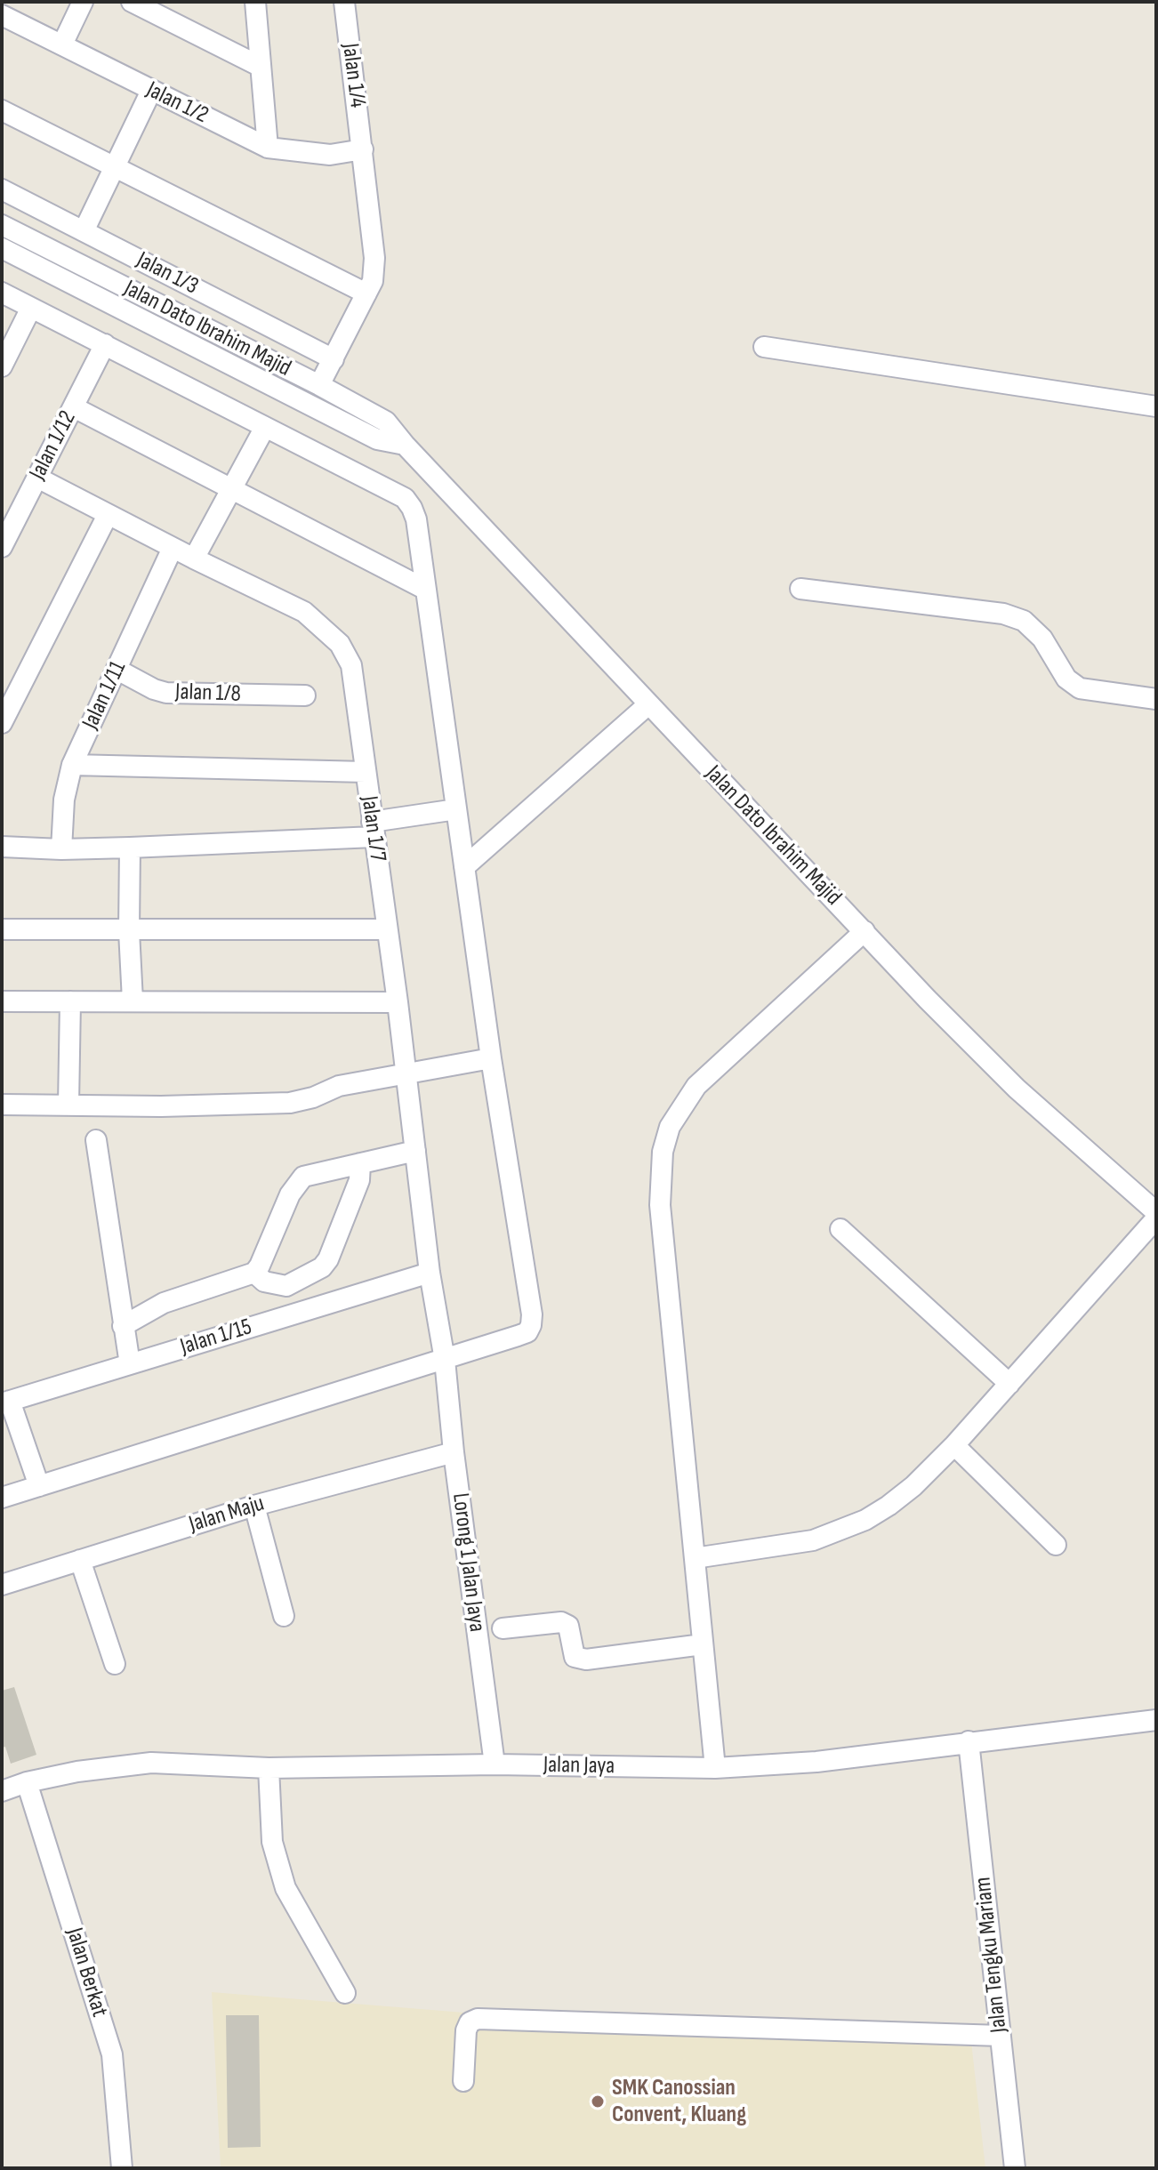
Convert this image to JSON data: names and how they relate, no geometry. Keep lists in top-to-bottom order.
{
  "streets": {
    "street": [
      "Jalan 1/4",
      "Jalan 1/2",
      "Jalan 1/3",
      "Jalan Dato Ibrahim Majid",
      "Jalan 1/12",
      "Jalan 1/8",
      "Jalan 1/11",
      "Jalan 1/7",
      "Jalan 1/15",
      "Jalan Maju",
      "Lorong 1 Jalan Jaya",
      "Jalan Jaya",
      "Jalan Tengku Mariam",
      "Jalan Berkat"
    ]
  },
  "crossings": [
    ["Jalan 1/4", "Jalan 1/2"],
    ["Jalan 1/4", "Jalan 1/3"],
    ["Jalan 1/4", "Jalan Dato Ibrahim Majid"],
    ["Jalan 1/12", "Jalan 1/7"],
    ["Jalan 1/8", "Jalan 1/11"],
    ["Jalan 1/11", "Jalan 1/7"],
    ["Jalan 1/7", "Jalan 1/15"],
    ["Jalan 1/7", "Lorong 1 Jalan Jaya"],
    ["Jalan Maju", "Lorong 1 Jalan Jaya"],
    ["Lorong 1 Jalan Jaya", "Jalan Jaya"],
    ["Jalan Jaya", "Jalan Tengku Mariam"],
    ["Jalan Jaya", "Jalan Berkat"]
  ],
  "places": ["SMK Canossian Convent, Kluang"]
}
